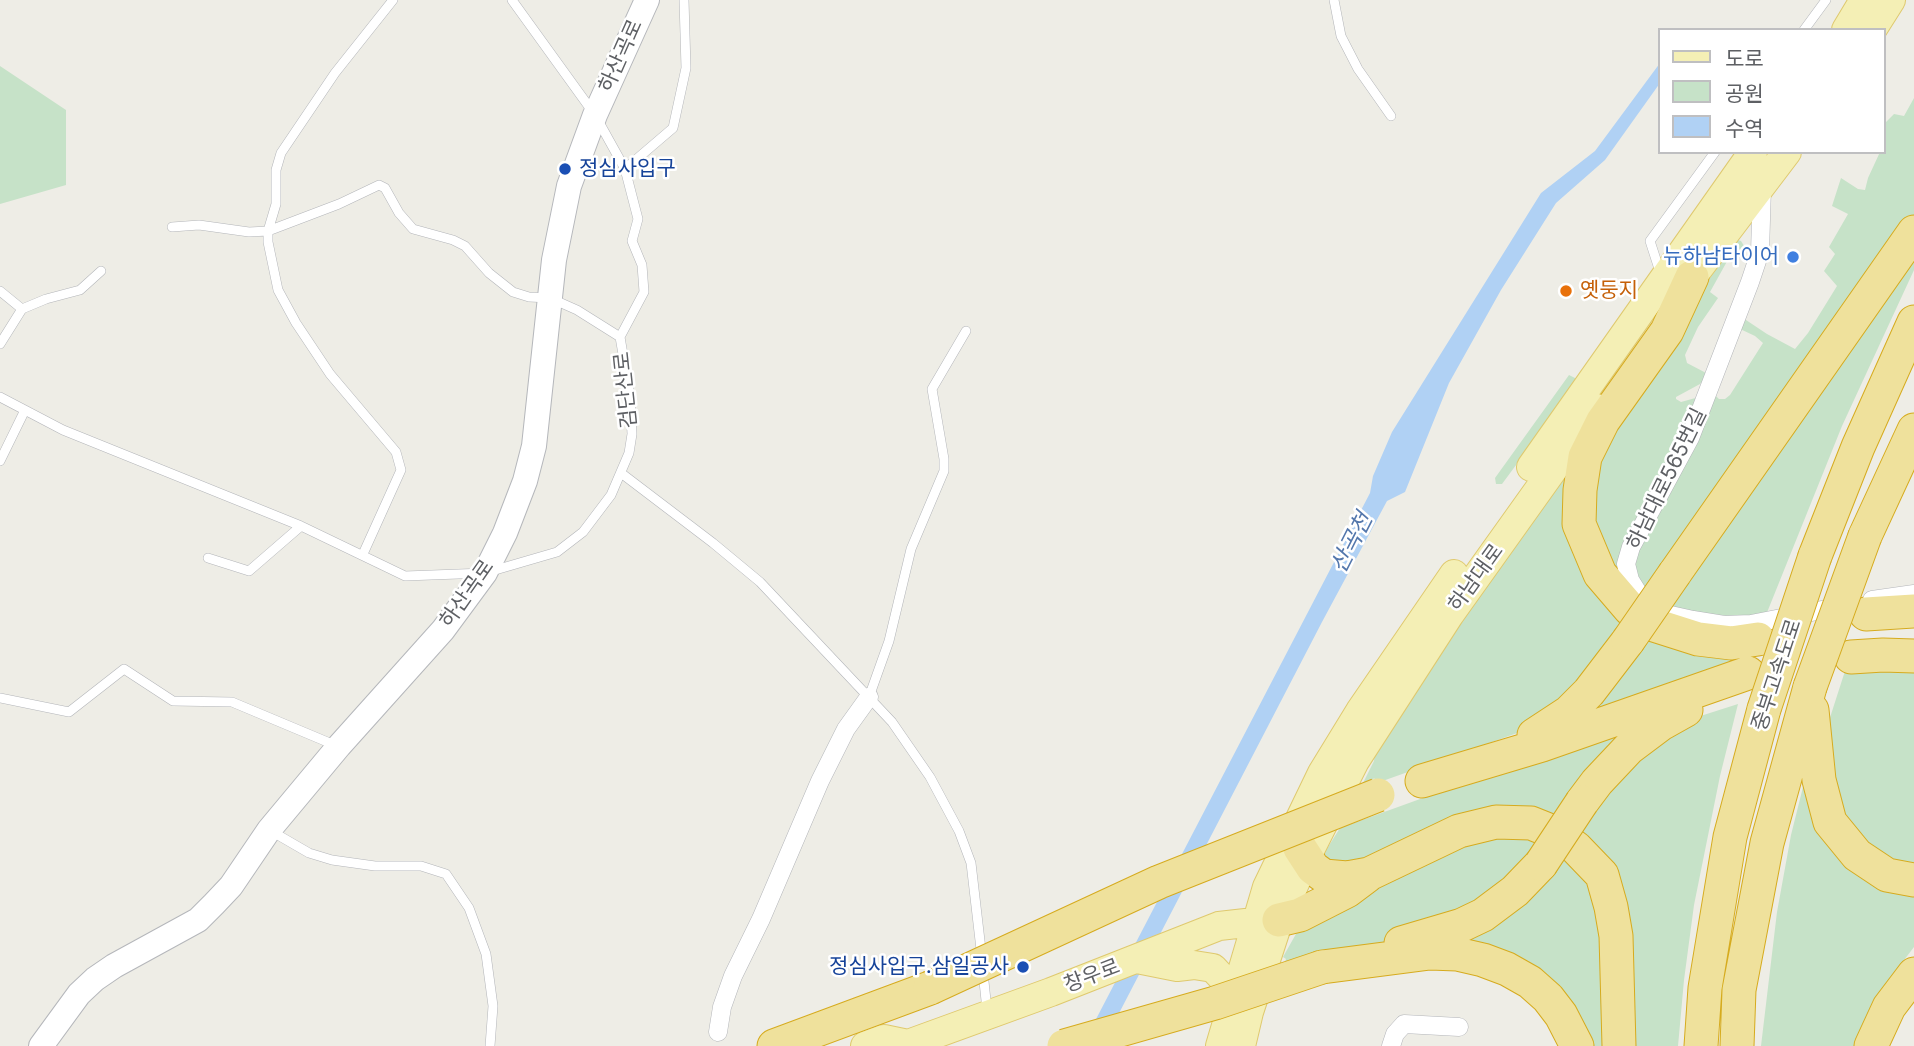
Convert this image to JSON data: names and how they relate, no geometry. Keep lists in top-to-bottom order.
{
  "streets": {
    "highway": ["중부고속도로"],
    "main road": ["하남대로", "창우로"],
    "street": ["하산곡로", "하남대로565번길"],
    "lane": ["검단산로"]
  },
  "crossings": [
    ["하산곡로", "검단산로"],
    ["하남대로565번길", "하남대로"],
    ["하남대로", "창우로"]
  ],
  "water": ["산곡천"],
  "places": [
    "정심사입구",
    "뉴하남타이어",
    "옛둥지",
    "정심사입구.삼일공사"
  ],
  "legend": ["도로", "공원", "수역"]
}
